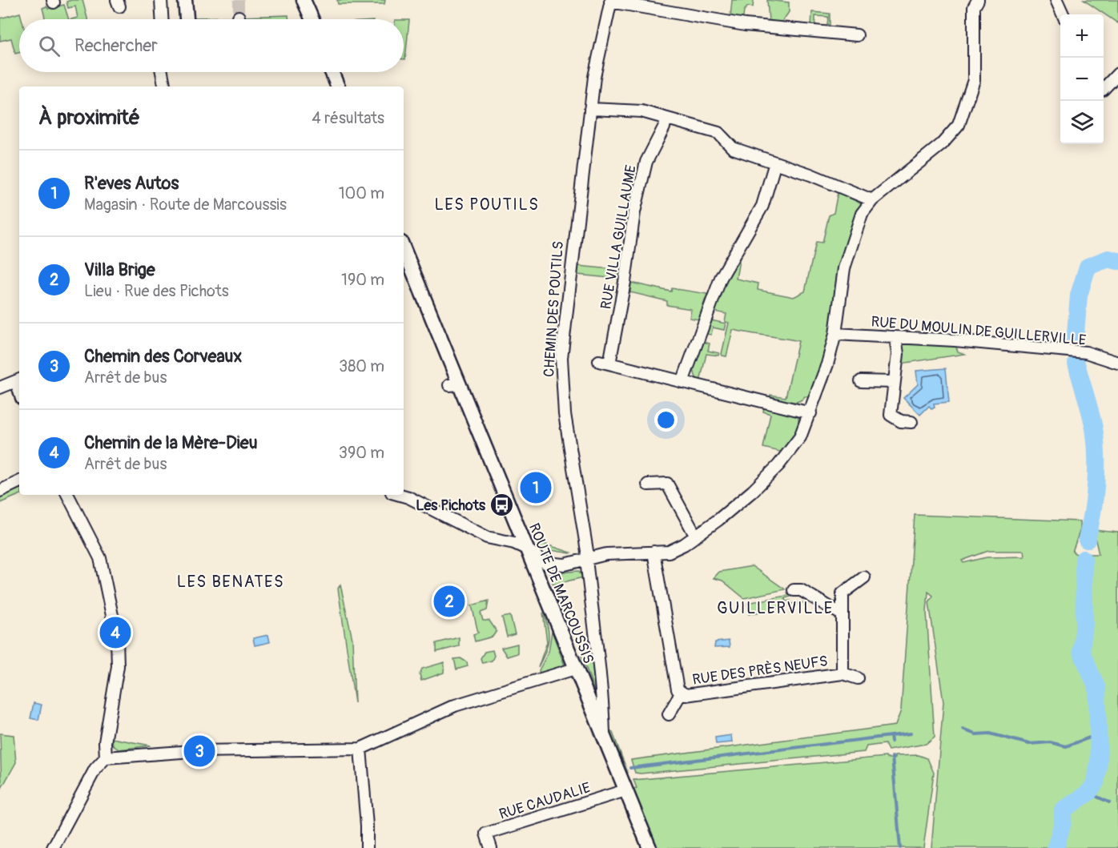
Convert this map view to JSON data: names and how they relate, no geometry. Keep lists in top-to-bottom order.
{
  "streets": {
    "main road": ["ROUTE DE MARCOUSSIS"],
    "street": [
      "RUE VILLA GUILLAUME",
      "CHEMIN DES POUTILS",
      "RUE DU MOULIN DE GUILLERVILLE",
      "RUE DES PRÈS NEUFS",
      "RUE CAUDALIE"
    ]
  },
  "crossings": [
    ["CHEMIN DES POUTILS", "ROUTE DE MARCOUSSIS"],
    ["ROUTE DE MARCOUSSIS", "RUE CAUDALIE"]
  ],
  "districts": ["LES POUTILS", "LES BENATES", "GUILLERVILLE"],
  "places": {
    "bus stop": ["Les Pichots"]
  },
  "page": {
    "map_buttons": ["+", "−"],
    "search": "Rechercher",
    "heading": ["À proximité", "4 résultats"],
    "list": [
      {
        "mark": "1",
        "name": "R'eves Autos",
        "note": "Magasin · Route de Marcoussis",
        "value": "100 m"
      },
      {
        "mark": "2",
        "name": "Villa Brige",
        "note": "Lieu · Rue des Pichots",
        "value": "190 m"
      },
      {
        "mark": "3",
        "name": "Chemin des Corveaux",
        "note": "Arrêt de bus",
        "value": "380 m"
      },
      {
        "mark": "4",
        "name": "Chemin de la Mère-Dieu",
        "note": "Arrêt de bus",
        "value": "390 m"
      }
    ],
    "pins": [
      "1",
      "2",
      "4",
      "3"
    ]
  }
}
